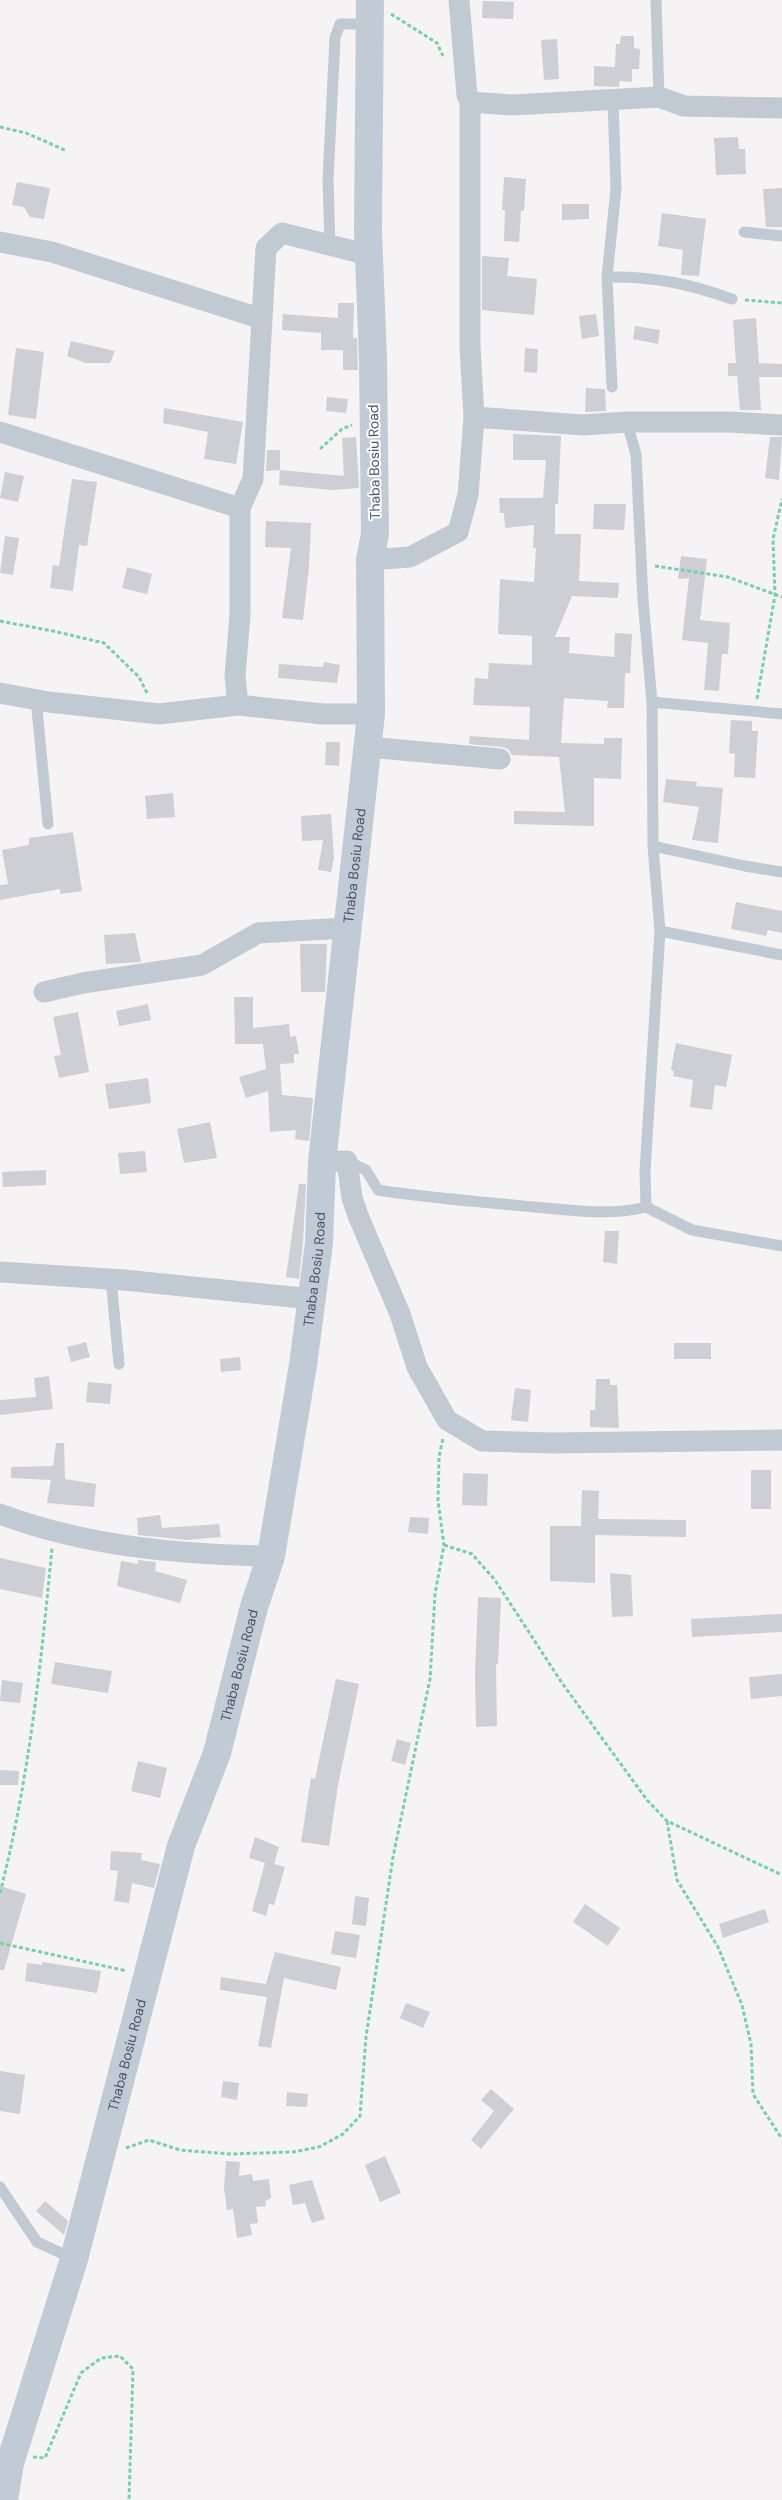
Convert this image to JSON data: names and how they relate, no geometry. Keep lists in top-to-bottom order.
{
  "streets": {
    "street": ["Thaba Bosiu Road"]
  }
}
